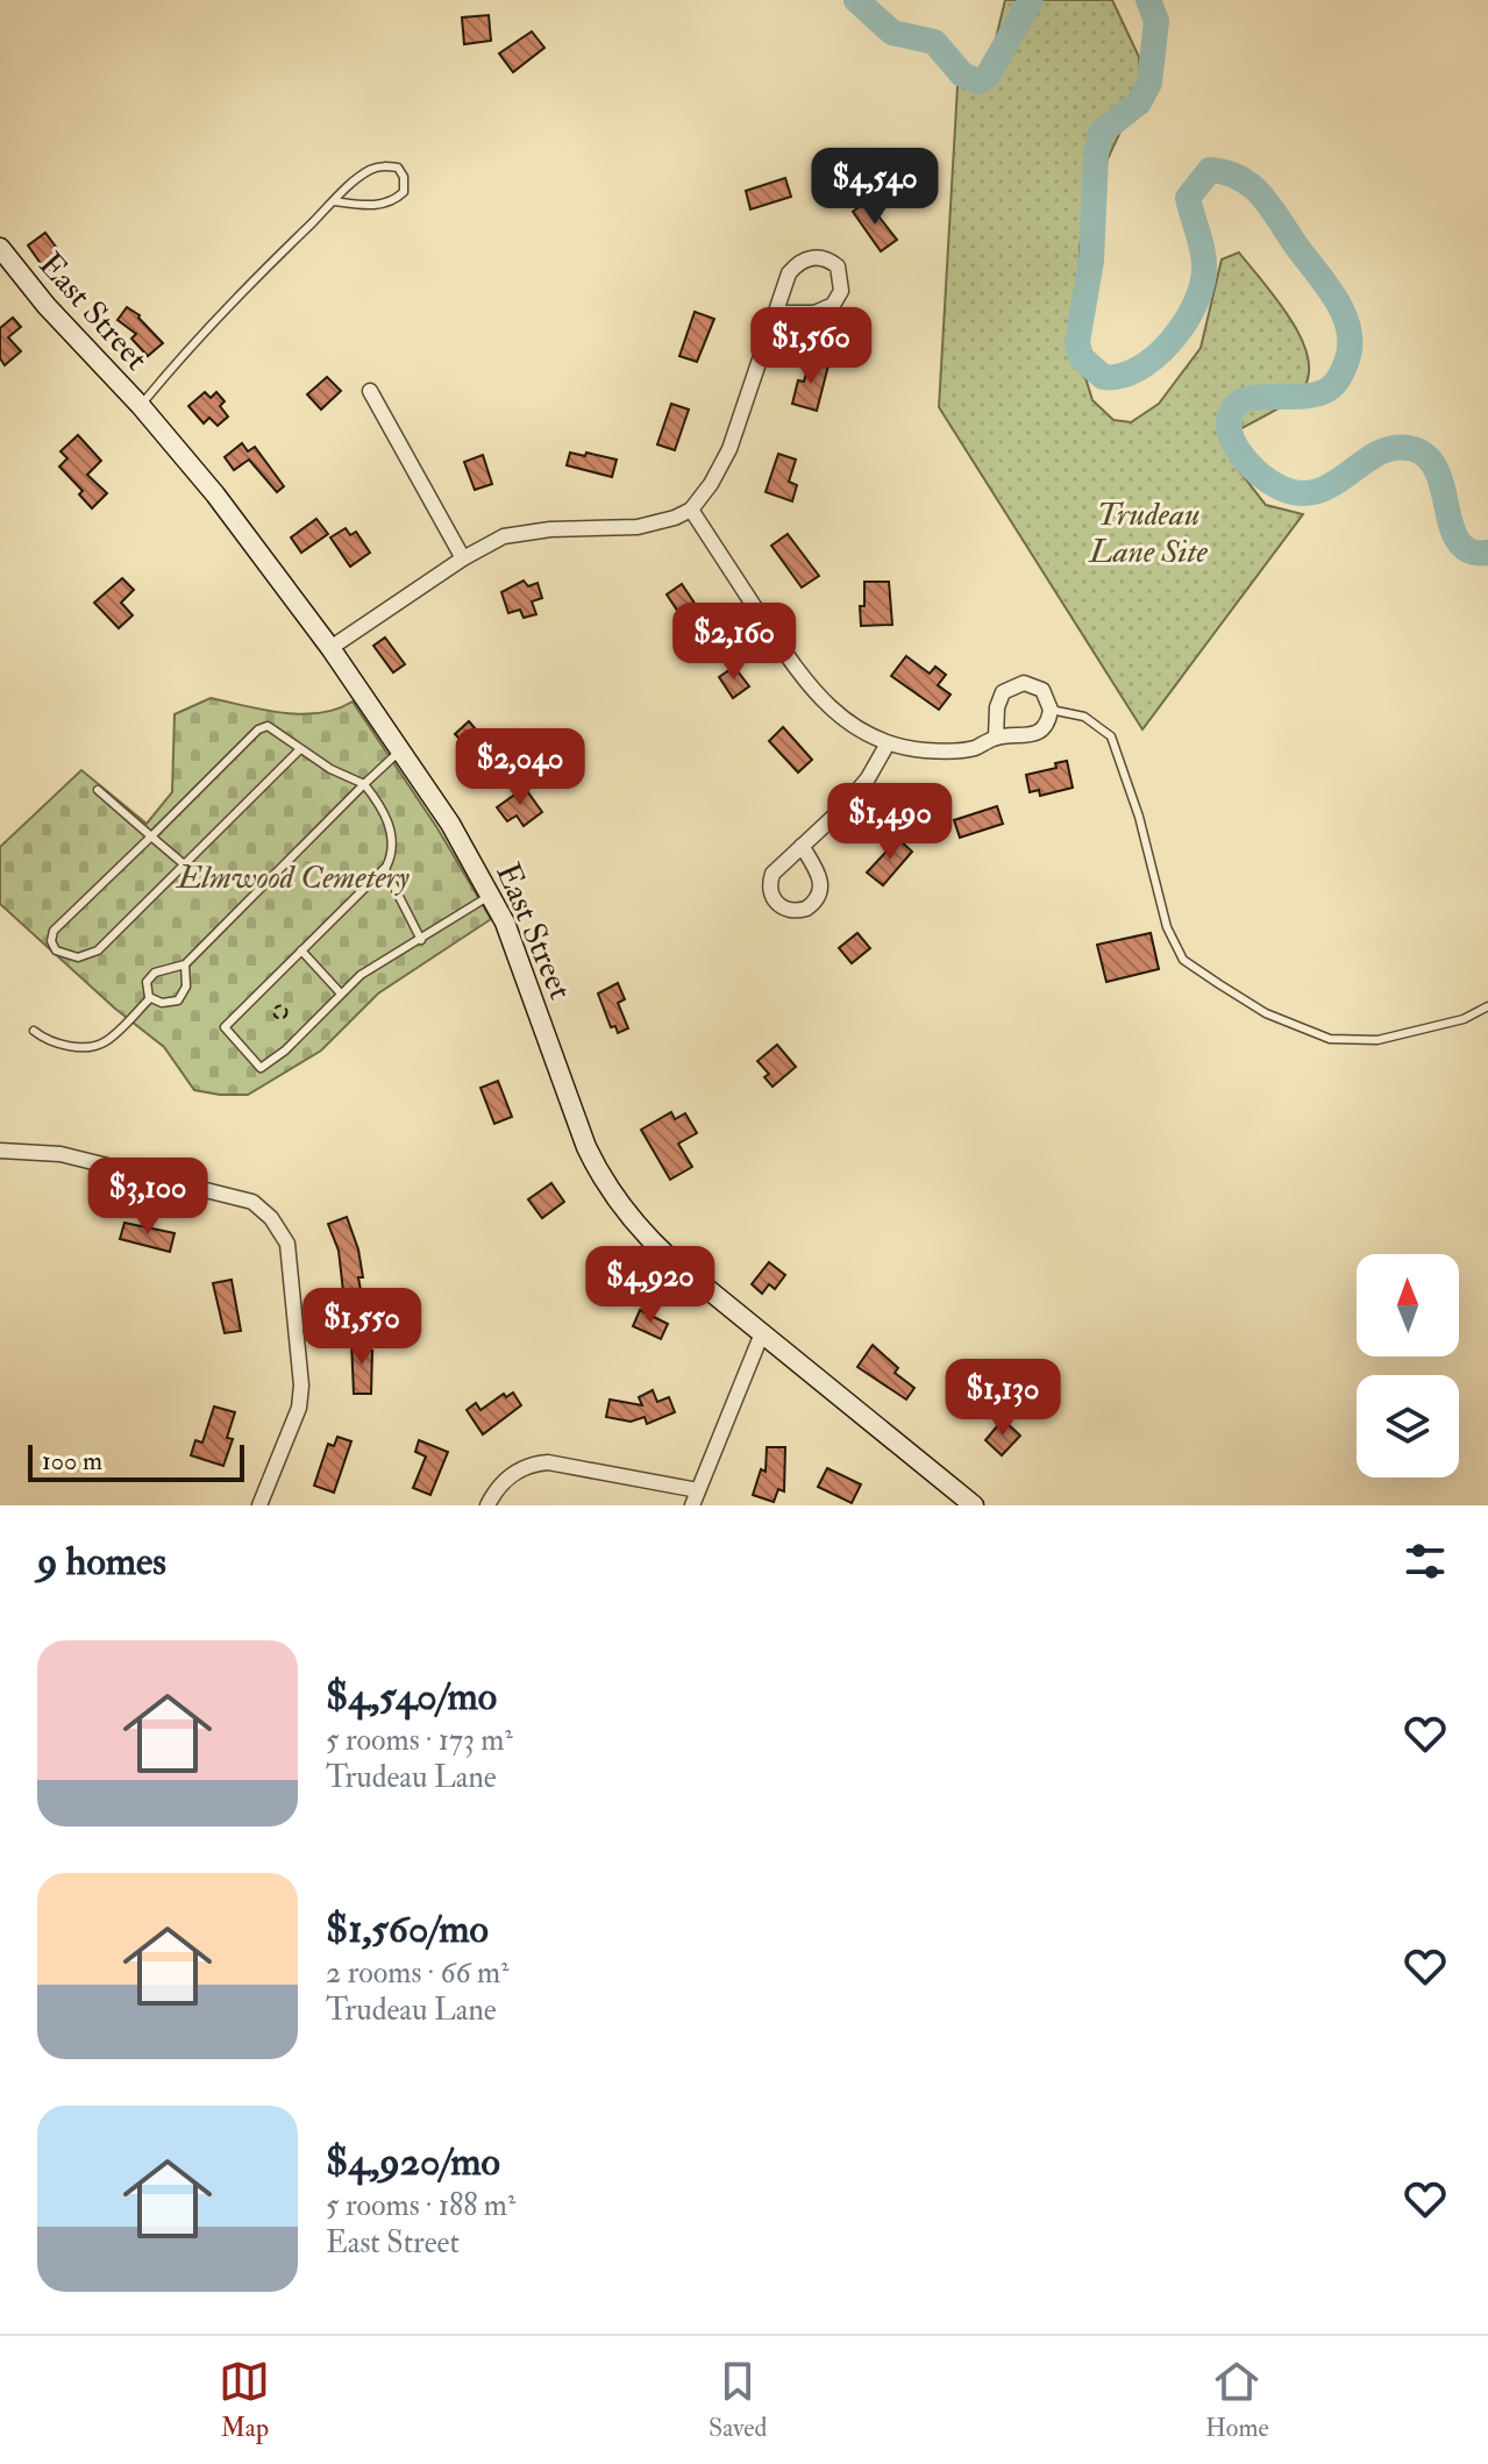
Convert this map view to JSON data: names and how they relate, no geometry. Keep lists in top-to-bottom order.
{
  "streets": {
    "street": ["East Street"]
  },
  "parks": ["Trudeau Lane Site", "Elmwood Cemetery"],
  "scale_bar": "100 m",
  "north": "top",
  "page": {
    "price": [
      "$4,540",
      "$1,560",
      "$2,160",
      "$2,040",
      "$1,490",
      "$3,100",
      "$4,920",
      "$1,550",
      "$1,130"
    ],
    "scale": "100 m",
    "heading": "9 homes",
    "list": [
      {
        "name": "$4,540/mo",
        "note": "5 rooms · 173 m² · Trudeau Lane"
      },
      {
        "name": "$1,560/mo",
        "note": "2 rooms · 66 m² · Trudeau Lane"
      },
      {
        "name": "$4,920/mo",
        "note": "5 rooms · 188 m² · East Street"
      }
    ],
    "tabs": ["Map", "Saved", "Home"]
  }
}
